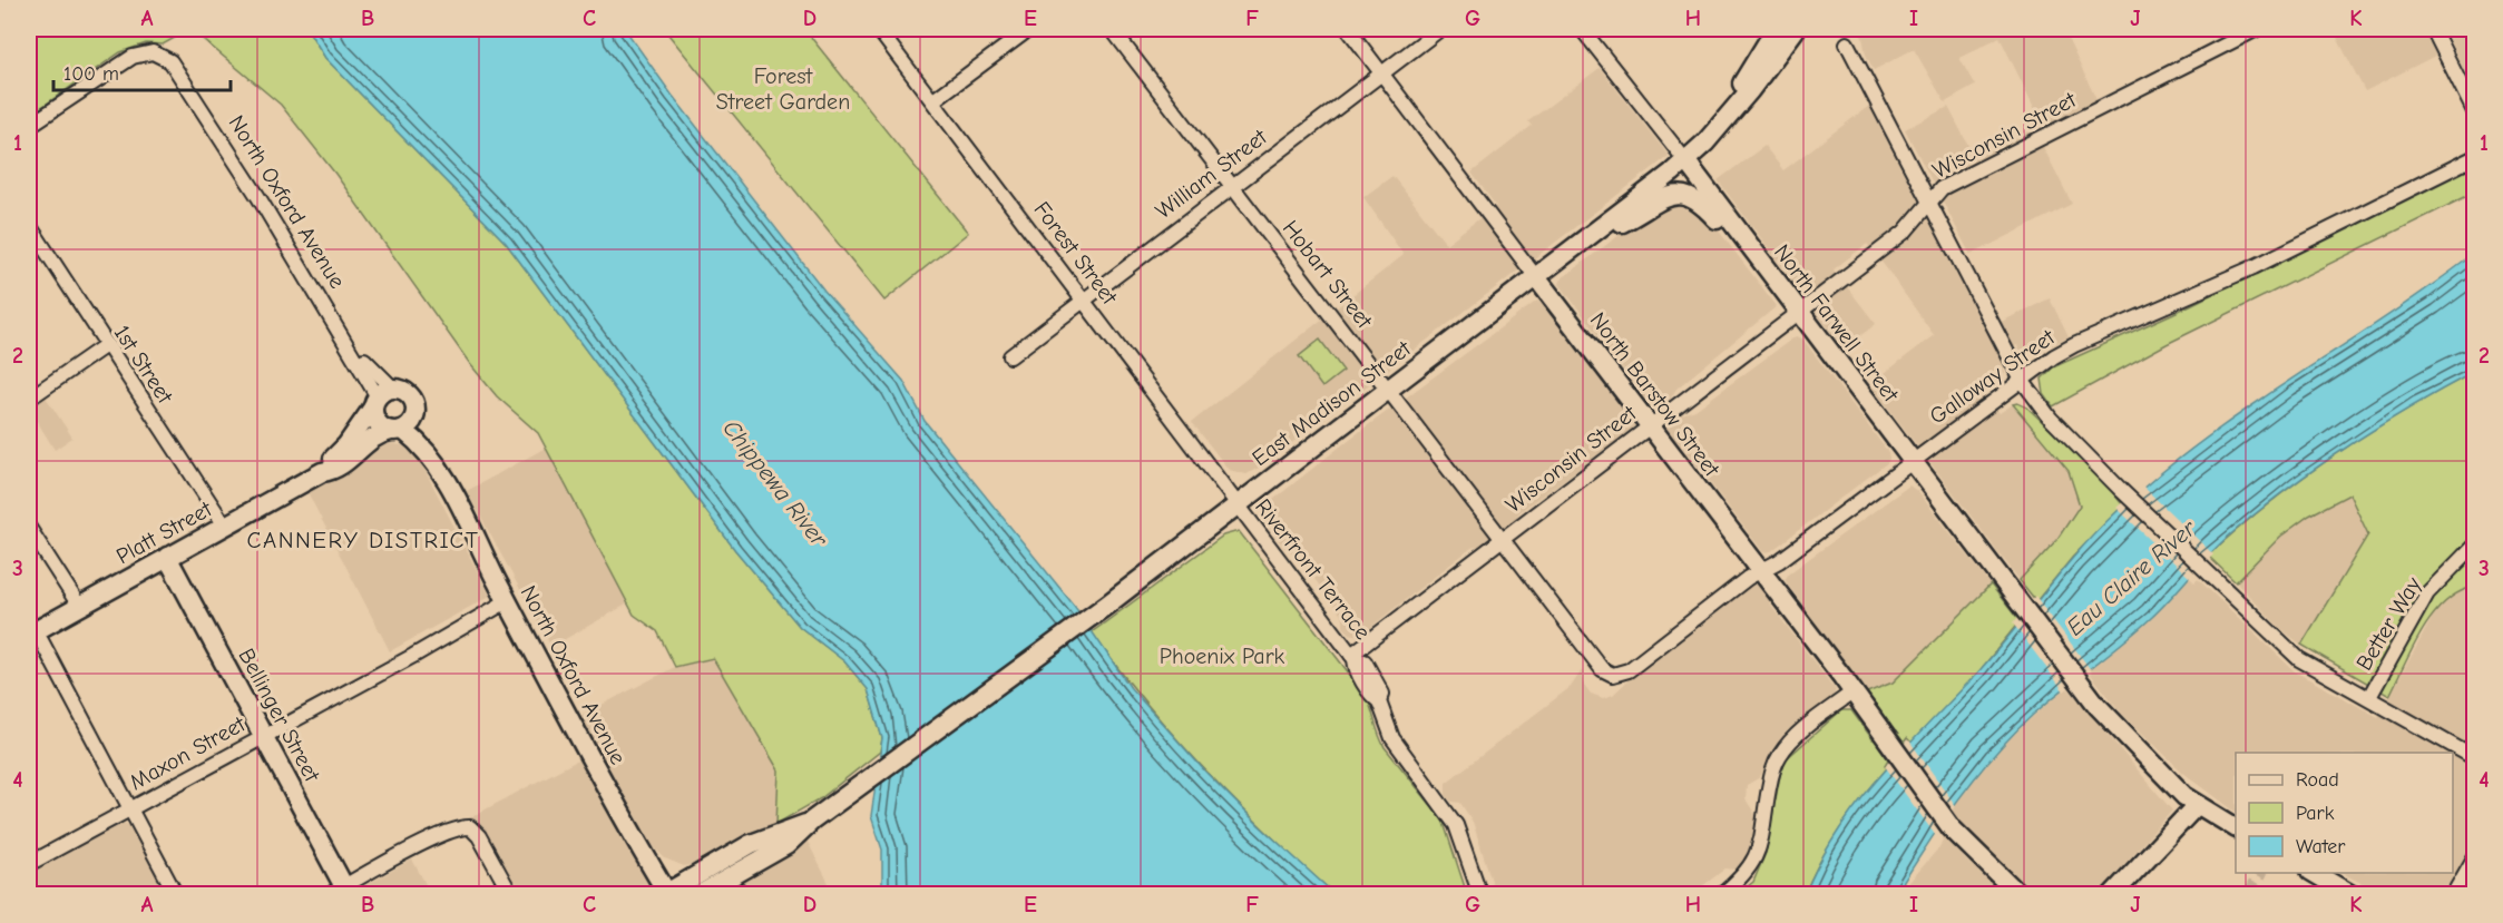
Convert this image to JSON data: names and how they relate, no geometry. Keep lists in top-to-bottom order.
{
  "streets": {
    "main road": [
      "North Oxford Avenue",
      "North Farwell Street",
      "North Barstow Street",
      "East Madison Street",
      "Platt Street",
      "Bellinger Street"
    ],
    "street": [
      "Wisconsin Street",
      "William Street",
      "Forest Street",
      "Hobart Street",
      "1st Street",
      "Galloway Street",
      "Riverfront Terrace",
      "Better Way",
      "Maxon Street"
    ]
  },
  "crossings": [
    ["Wisconsin Street", "Hobart Street"],
    ["Wisconsin Street", "North Farwell Street"],
    ["Wisconsin Street", "North Barstow Street"],
    ["Wisconsin Street", "Riverfront Terrace"],
    ["William Street", "Forest Street"],
    ["William Street", "Hobart Street"],
    ["William Street", "North Barstow Street"],
    ["North Oxford Avenue", "Platt Street"],
    ["North Oxford Avenue", "Maxon Street"],
    ["Forest Street", "East Madison Street"],
    ["Forest Street", "Riverfront Terrace"],
    ["Hobart Street", "Galloway Street"],
    ["Hobart Street", "East Madison Street"],
    ["North Farwell Street", "Galloway Street"],
    ["North Farwell Street", "East Madison Street"],
    ["1st Street", "Platt Street"],
    ["Galloway Street", "North Barstow Street"],
    ["North Barstow Street", "East Madison Street"],
    ["East Madison Street", "Riverfront Terrace"],
    ["Platt Street", "Bellinger Street"],
    ["Bellinger Street", "Maxon Street"]
  ],
  "districts": ["CANNERY DISTRICT"],
  "water": ["Chippewa River", "Eau Claire River"],
  "parks": ["Forest Street Garden", "Phoenix Park"],
  "legend": ["Road", "Park", "Water"],
  "scale_bar": "100 m",
  "grid": {
    "columns": [
      "A",
      "B",
      "C",
      "D",
      "E",
      "F",
      "G",
      "H",
      "I",
      "J",
      "K"
    ],
    "rows": [
      "1",
      "2",
      "3",
      "4"
    ]
  }
}
